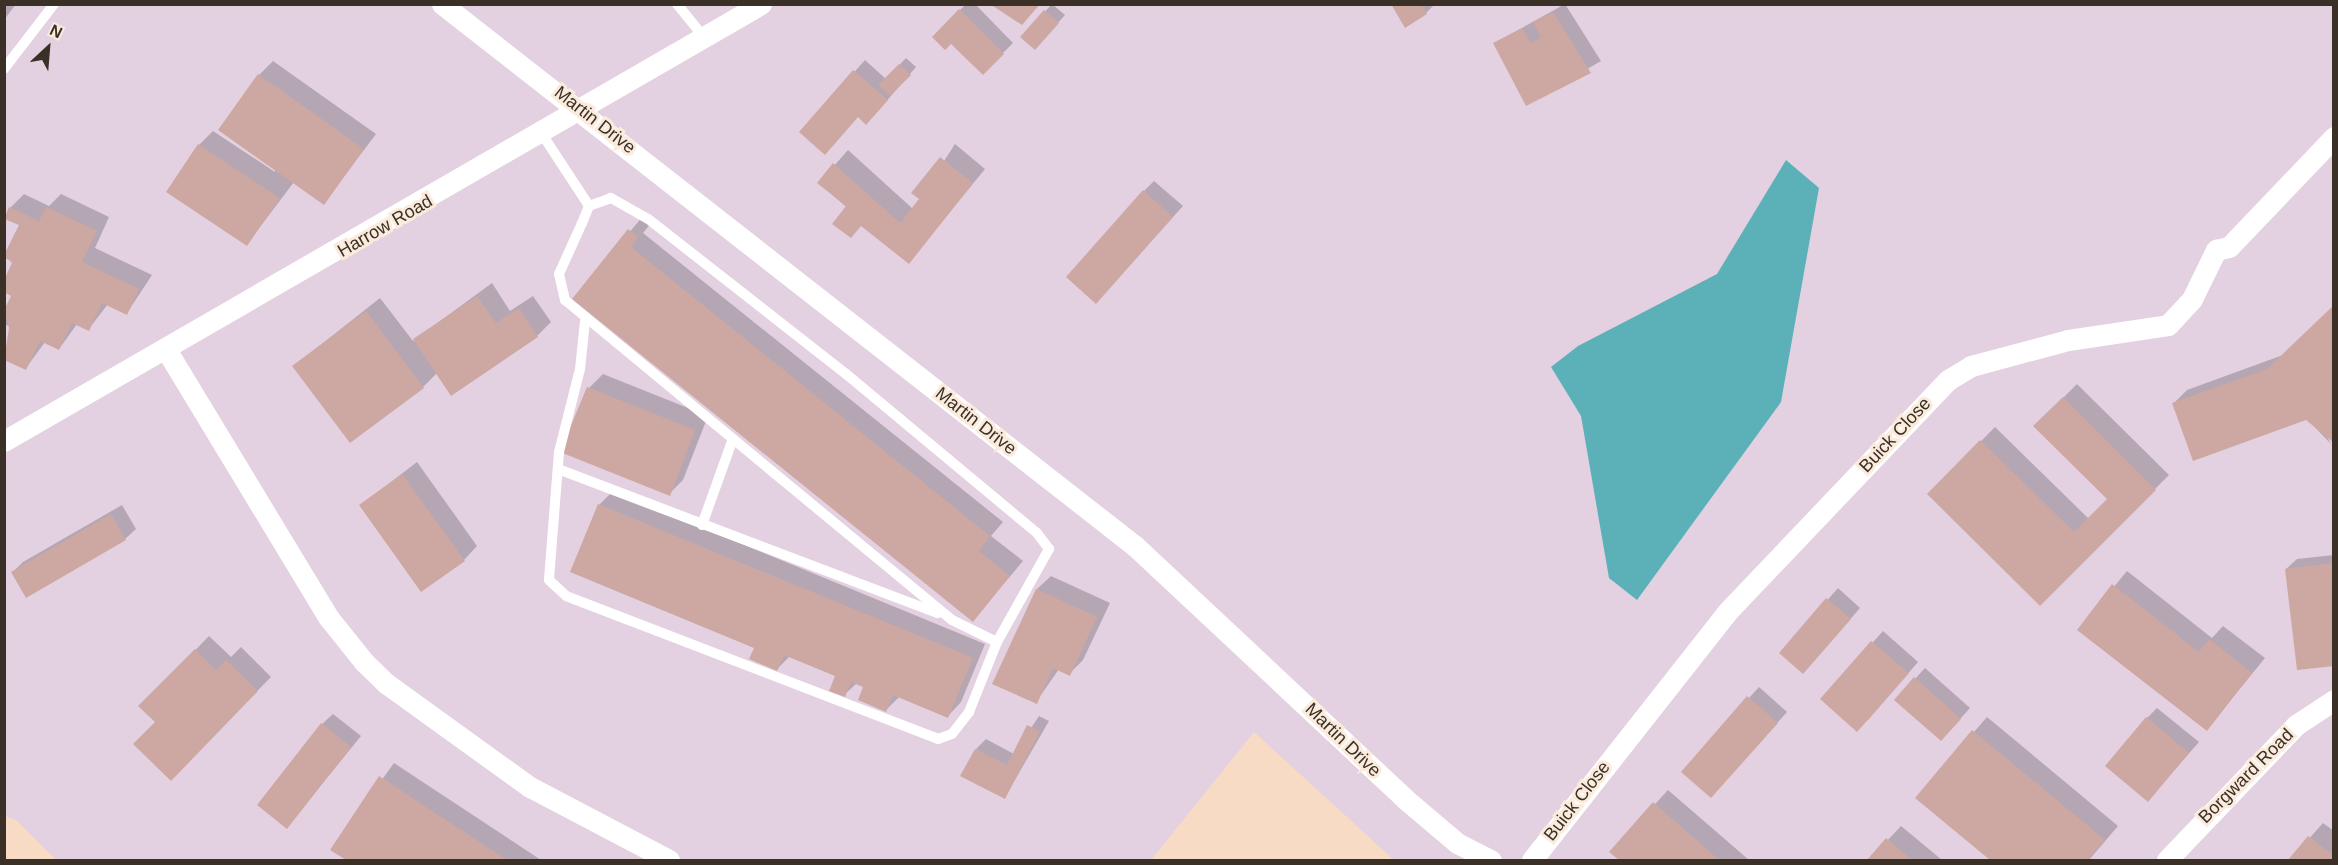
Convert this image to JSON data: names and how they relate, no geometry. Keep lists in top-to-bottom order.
{
  "streets": {
    "street": [
      "Martin Drive",
      "Harrow Road",
      "Buick Close",
      "Borgward Road"
    ]
  },
  "crossings": [
    ["Martin Drive", "Harrow Road"]
  ],
  "north": "top right"
}
